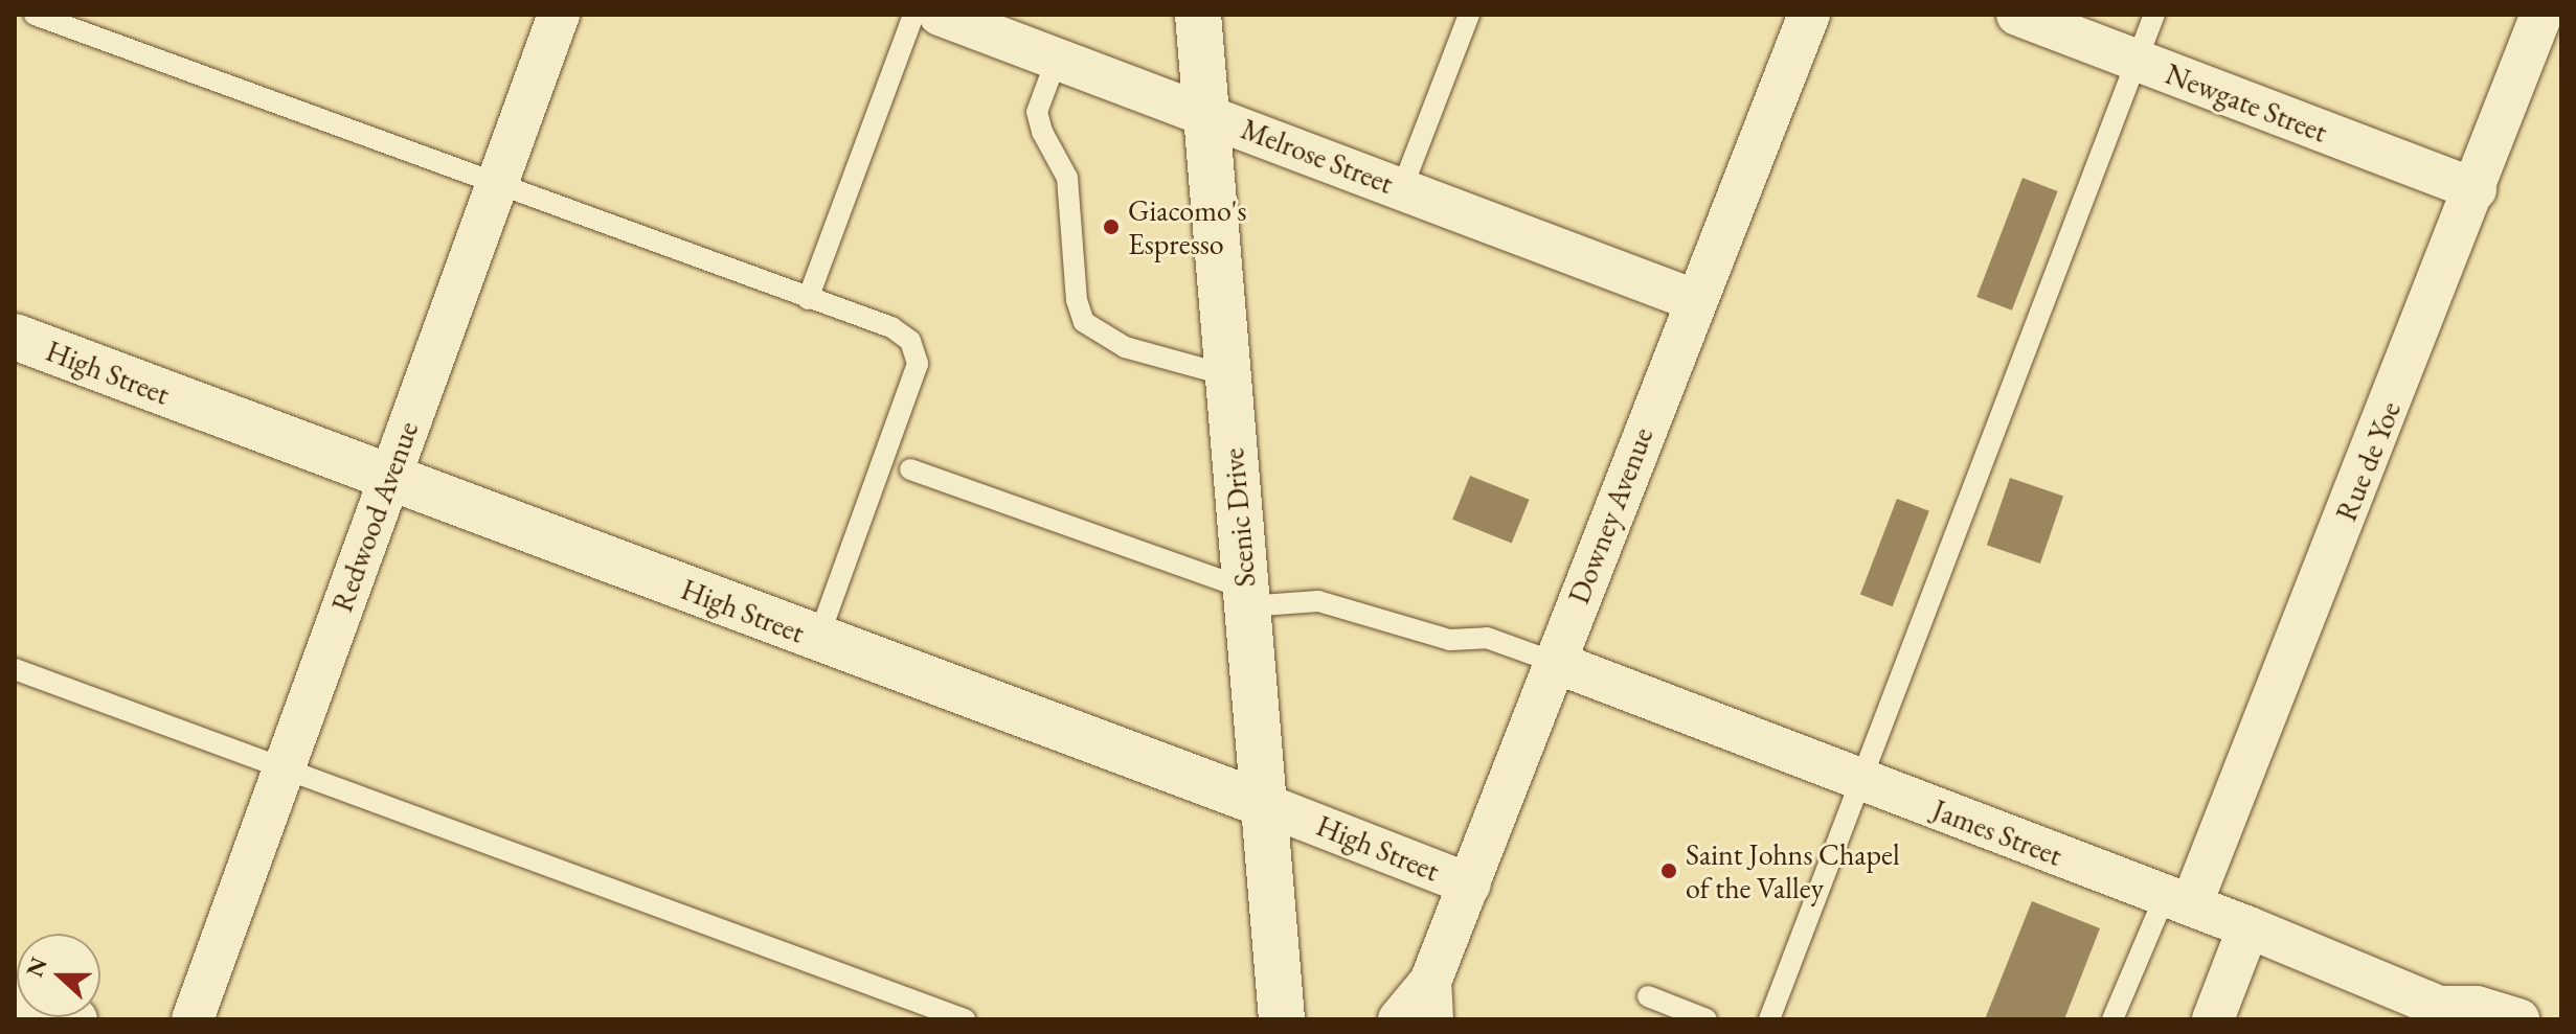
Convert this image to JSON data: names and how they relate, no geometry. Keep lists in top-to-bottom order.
{
  "streets": {
    "street": [
      "Newgate Street",
      "Melrose Street",
      "High Street",
      "Rue de Yoe",
      "Downey Avenue",
      "Redwood Avenue",
      "Scenic Drive",
      "James Street"
    ]
  },
  "crossings": [
    ["Newgate Street", "Rue de Yoe"],
    ["Melrose Street", "Downey Avenue"],
    ["Melrose Street", "Scenic Drive"],
    ["High Street", "Downey Avenue"],
    ["High Street", "Redwood Avenue"],
    ["High Street", "Scenic Drive"],
    ["Rue de Yoe", "James Street"],
    ["Downey Avenue", "James Street"]
  ],
  "places": ["Giacomo's Espresso", "Saint Johns Chapel of the Valley"],
  "north": "left"
}
